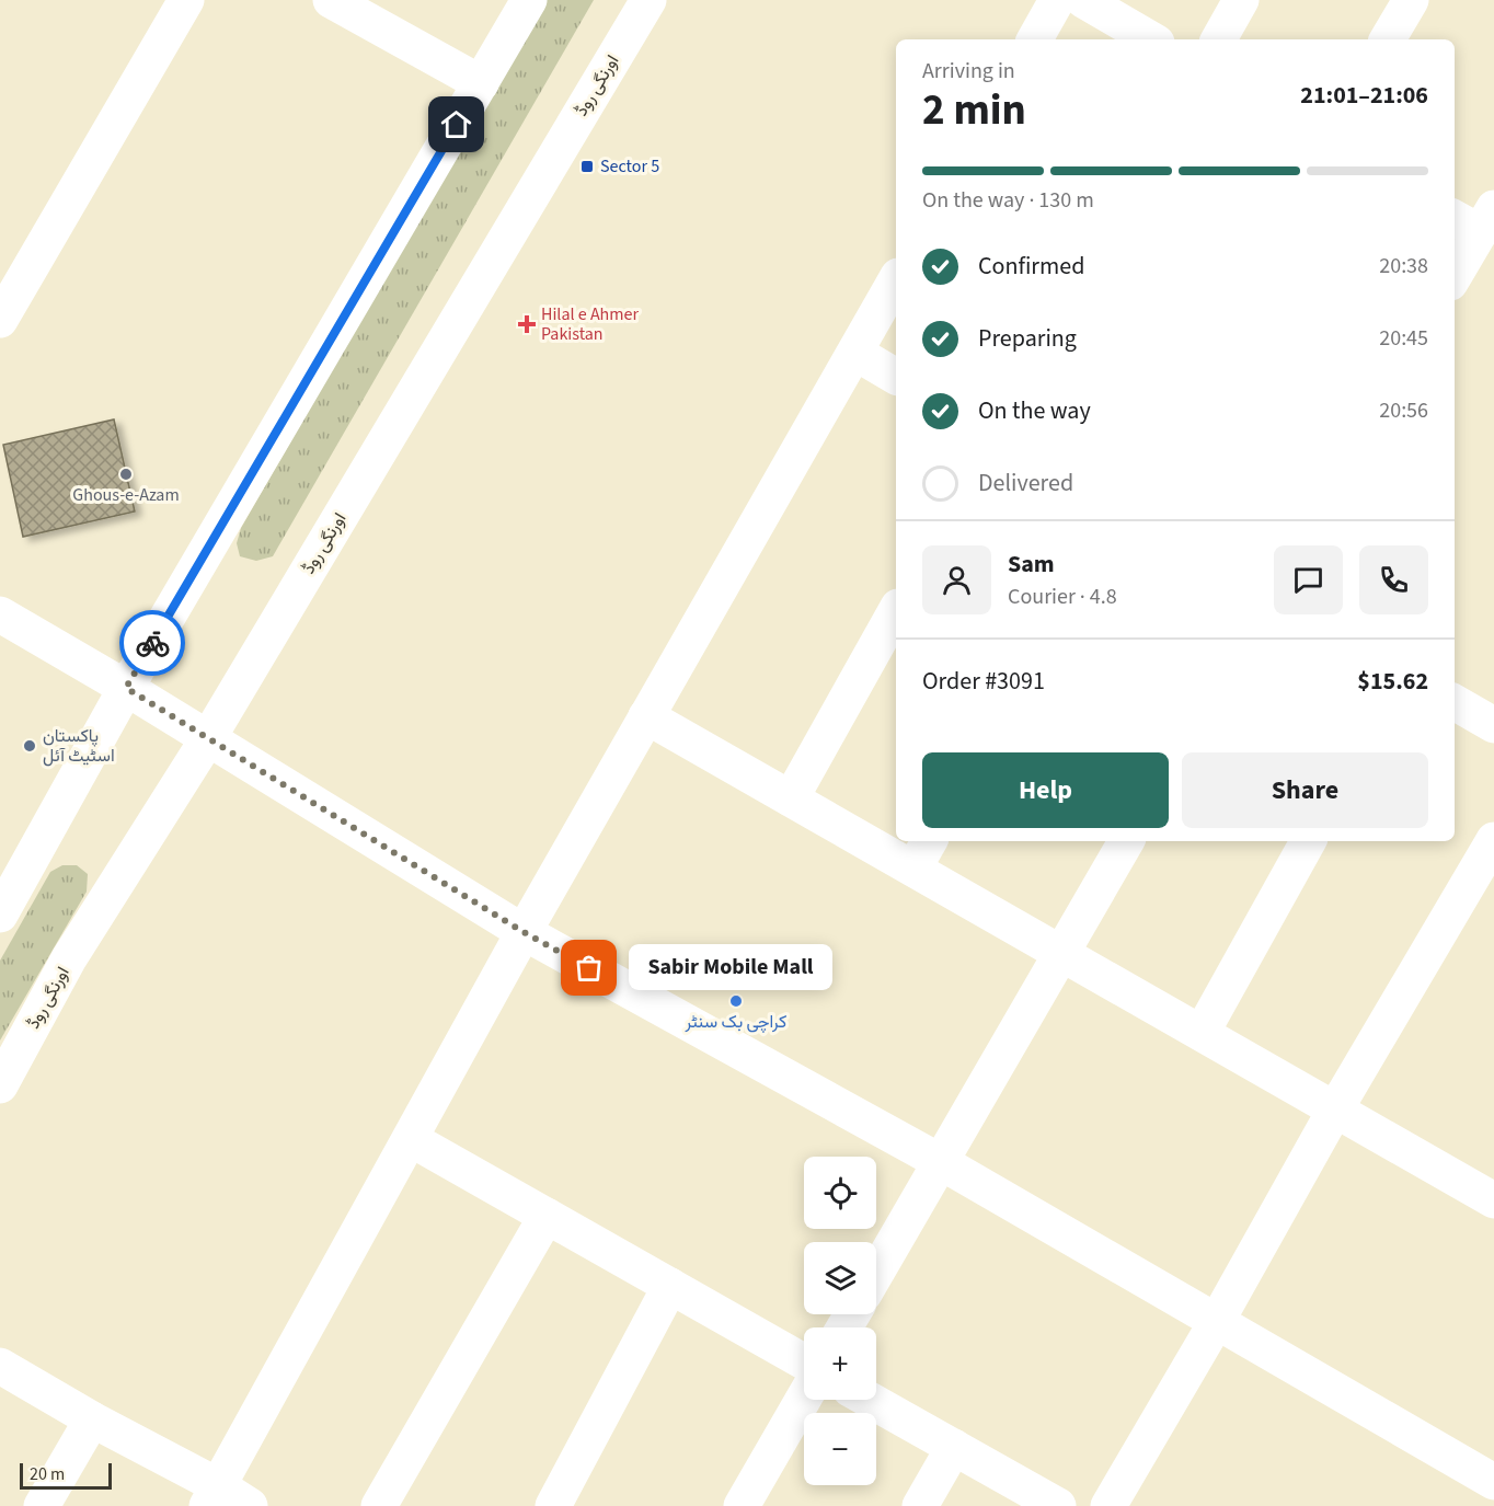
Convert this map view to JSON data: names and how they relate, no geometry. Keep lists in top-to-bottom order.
{
  "streets": {
    "street": ["اورنگی روڈ"]
  },
  "places": {
    "transit": ["Sector 5"],
    "health": ["Hilal e Ahmer Pakistan"],
    "other": [
      "Ghous-e-Azam",
      "پاکستان اسٹیٹ آئل",
      "Sabir Mobile Mall",
      "کراچی بک سنٹر"
    ]
  },
  "scale_bar": "20 m",
  "page": {
    "heading": ["2 min", "Arriving in", "21:01–21:06"],
    "panel": [
      "Sam",
      "Courier · 4.8",
      "Order #3091",
      "$15.62"
    ],
    "bar": "On the way · 130 m",
    "list": [
      ["Confirmed", "20:38"],
      ["Preparing", "20:45"],
      ["On the way", "20:56"],
      "Delivered"
    ],
    "buttons": ["Help", "Share"],
    "bubble": "Sabir Mobile Mall",
    "map_buttons": ["+", "−"],
    "scale": "20 m"
  }
}
